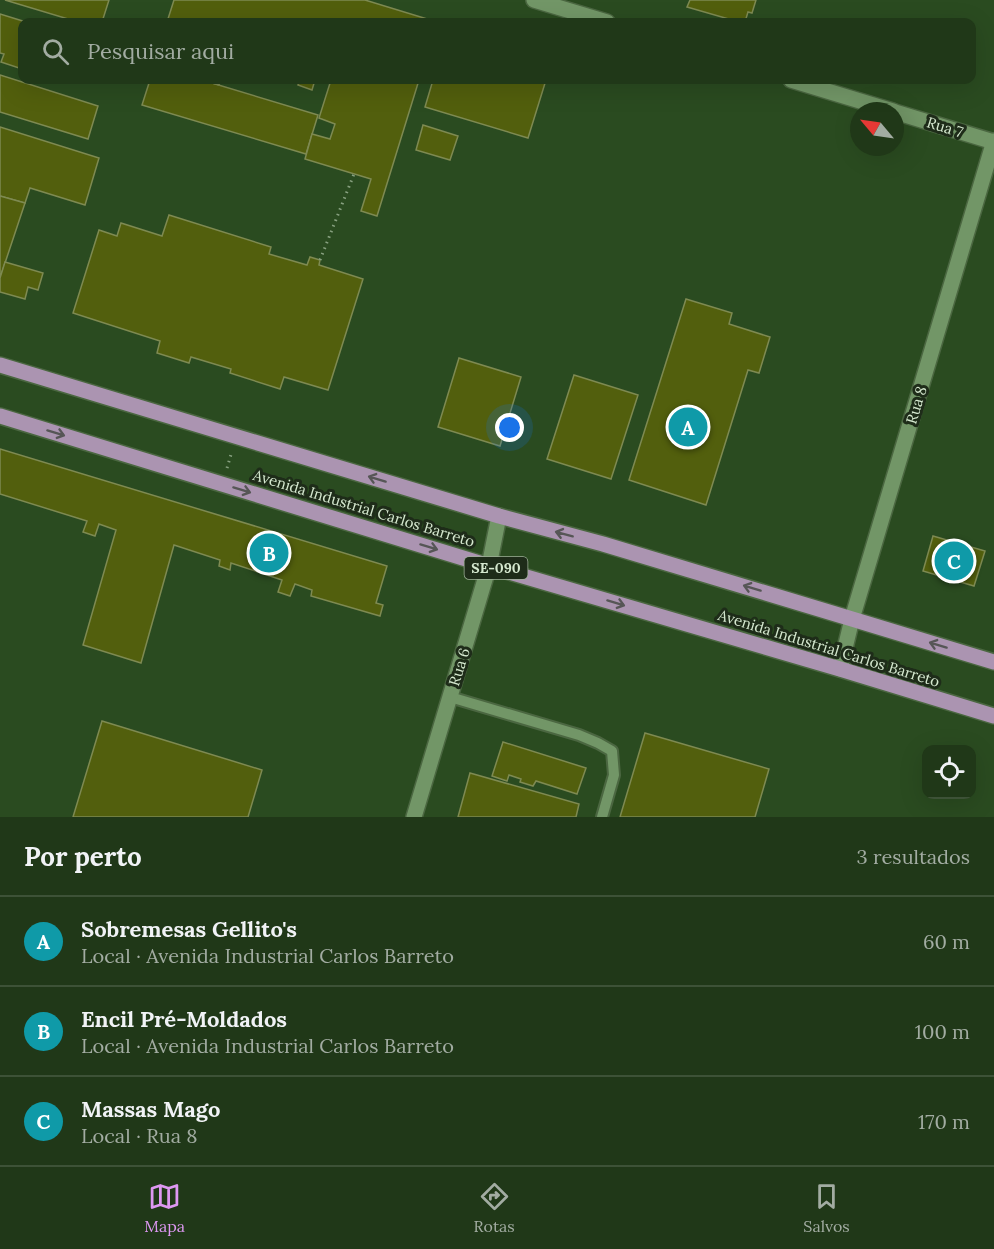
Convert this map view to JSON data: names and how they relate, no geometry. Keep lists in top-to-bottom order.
{
  "streets": {
    "main road": ["Avenida Industrial Carlos Barreto", "SE-090"],
    "street": ["Rua 7", "Rua 8", "Rua 6"]
  },
  "crossings": [
    ["Rua 7", "Rua 8"],
    ["Rua 8", "Avenida Industrial Carlos Barreto"],
    ["Avenida Industrial Carlos Barreto", "Rua 6"]
  ],
  "north": "top left",
  "page": {
    "search": "Pesquisar aqui",
    "pins": ["A", "B", "C"],
    "heading": ["Por perto", "3 resultados"],
    "list": [
      {
        "mark": "A",
        "name": "Sobremesas Gellito's",
        "note": "Local · Avenida Industrial Carlos Barreto",
        "value": "60 m"
      },
      {
        "mark": "B",
        "name": "Encil Pré-Moldados",
        "note": "Local · Avenida Industrial Carlos Barreto",
        "value": "100 m"
      },
      {
        "mark": "C",
        "name": "Massas Mago",
        "note": "Local · Rua 8",
        "value": "170 m"
      }
    ],
    "nav": ["Mapa", "Rotas", "Salvos"]
  }
}
